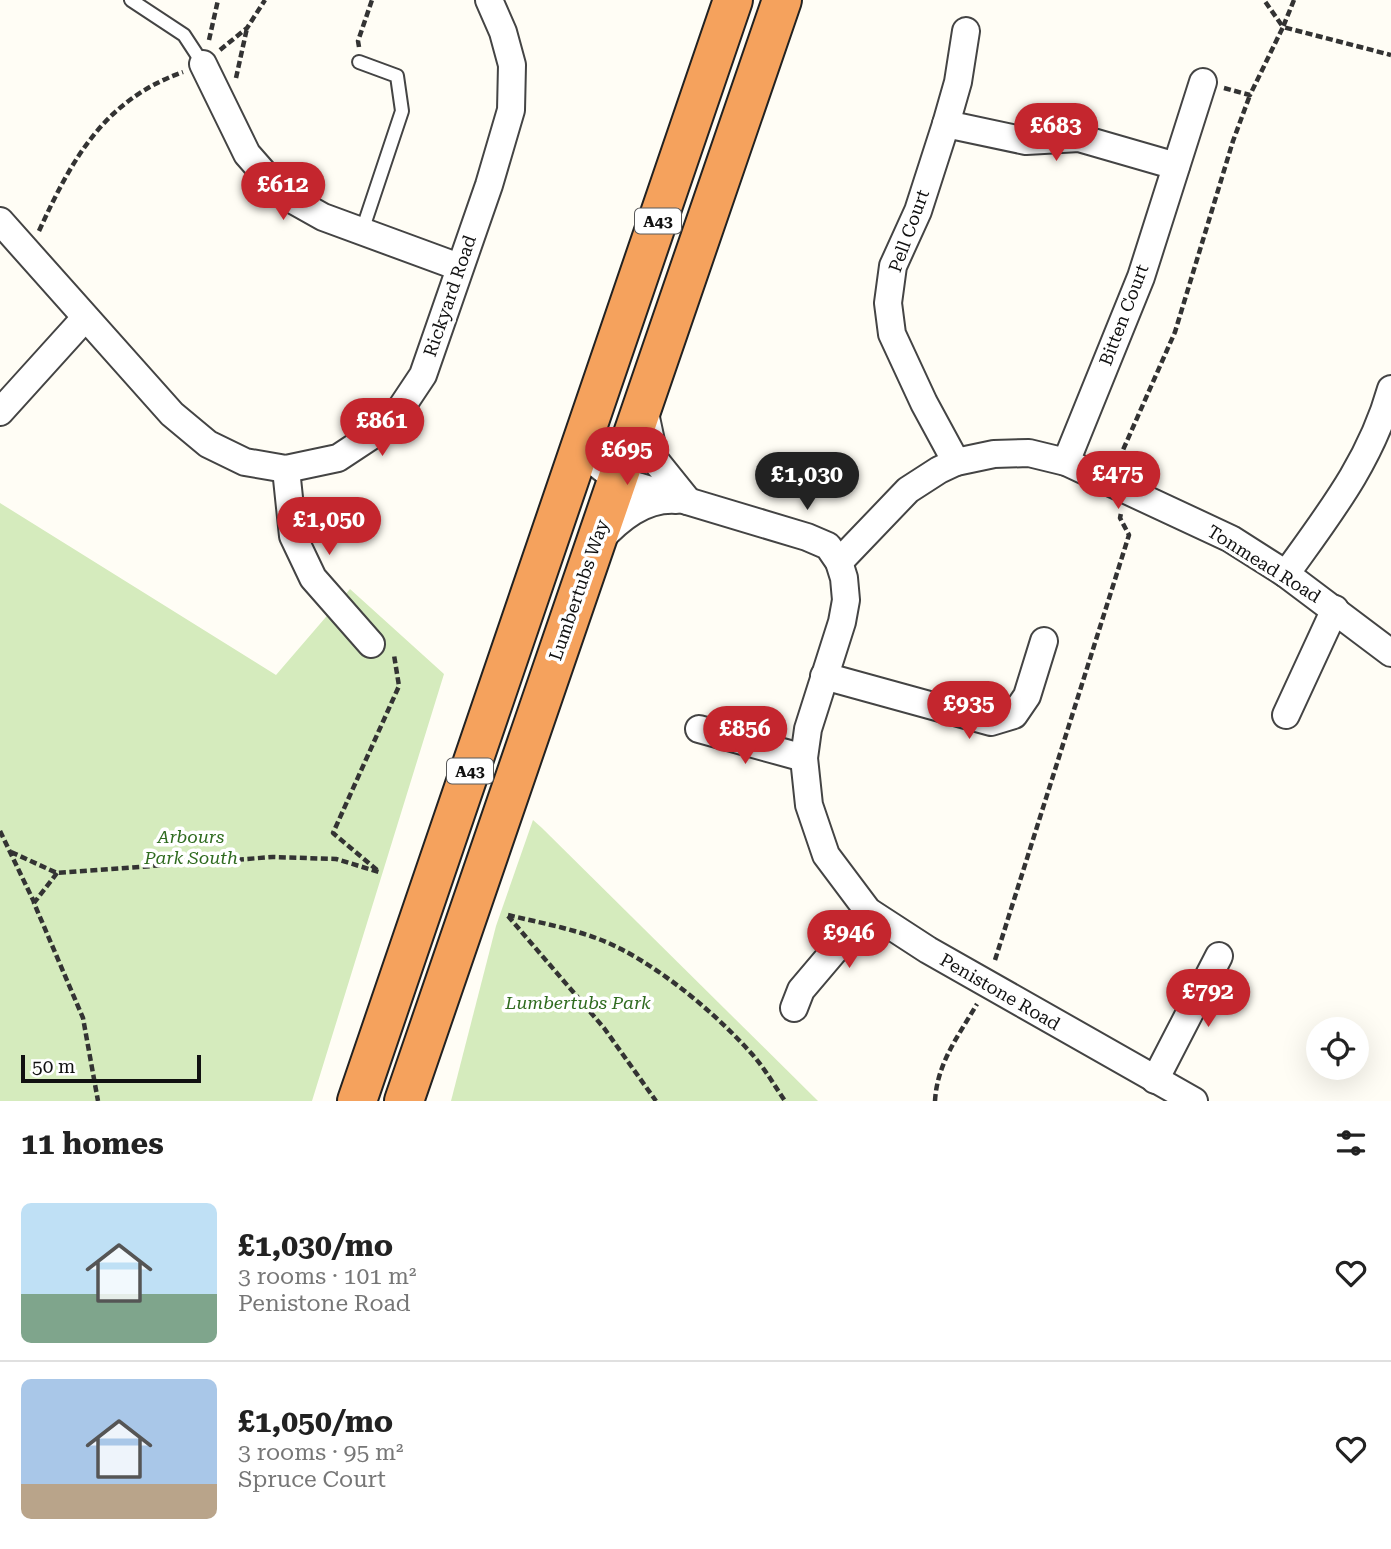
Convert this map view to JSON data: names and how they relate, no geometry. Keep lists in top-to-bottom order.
{
  "streets": {
    "highway": ["A43", "Lumbertubs Way"],
    "street": [
      "Pell Court",
      "Rickyard Road",
      "Bitten Court",
      "Tonmead Road",
      "Penistone Road"
    ]
  },
  "crossings": [
    ["Pell Court", "Tonmead Road"],
    ["Bitten Court", "Tonmead Road"],
    ["Tonmead Road", "Penistone Road"]
  ],
  "parks": ["Arbours Park South", "Lumbertubs Park"],
  "scale_bar": "50 m",
  "page": {
    "price": [
      "£683",
      "£612",
      "£861",
      "£695",
      "£475",
      "£1,030",
      "£1,050",
      "£935",
      "£856",
      "£946",
      "£792"
    ],
    "scale": "50 m",
    "heading": "11 homes",
    "list": [
      {
        "name": "£1,030/mo",
        "note": "3 rooms · 101 m² · Penistone Road"
      },
      {
        "name": "£1,050/mo",
        "note": "3 rooms · 95 m² · Spruce Court"
      }
    ]
  }
}
